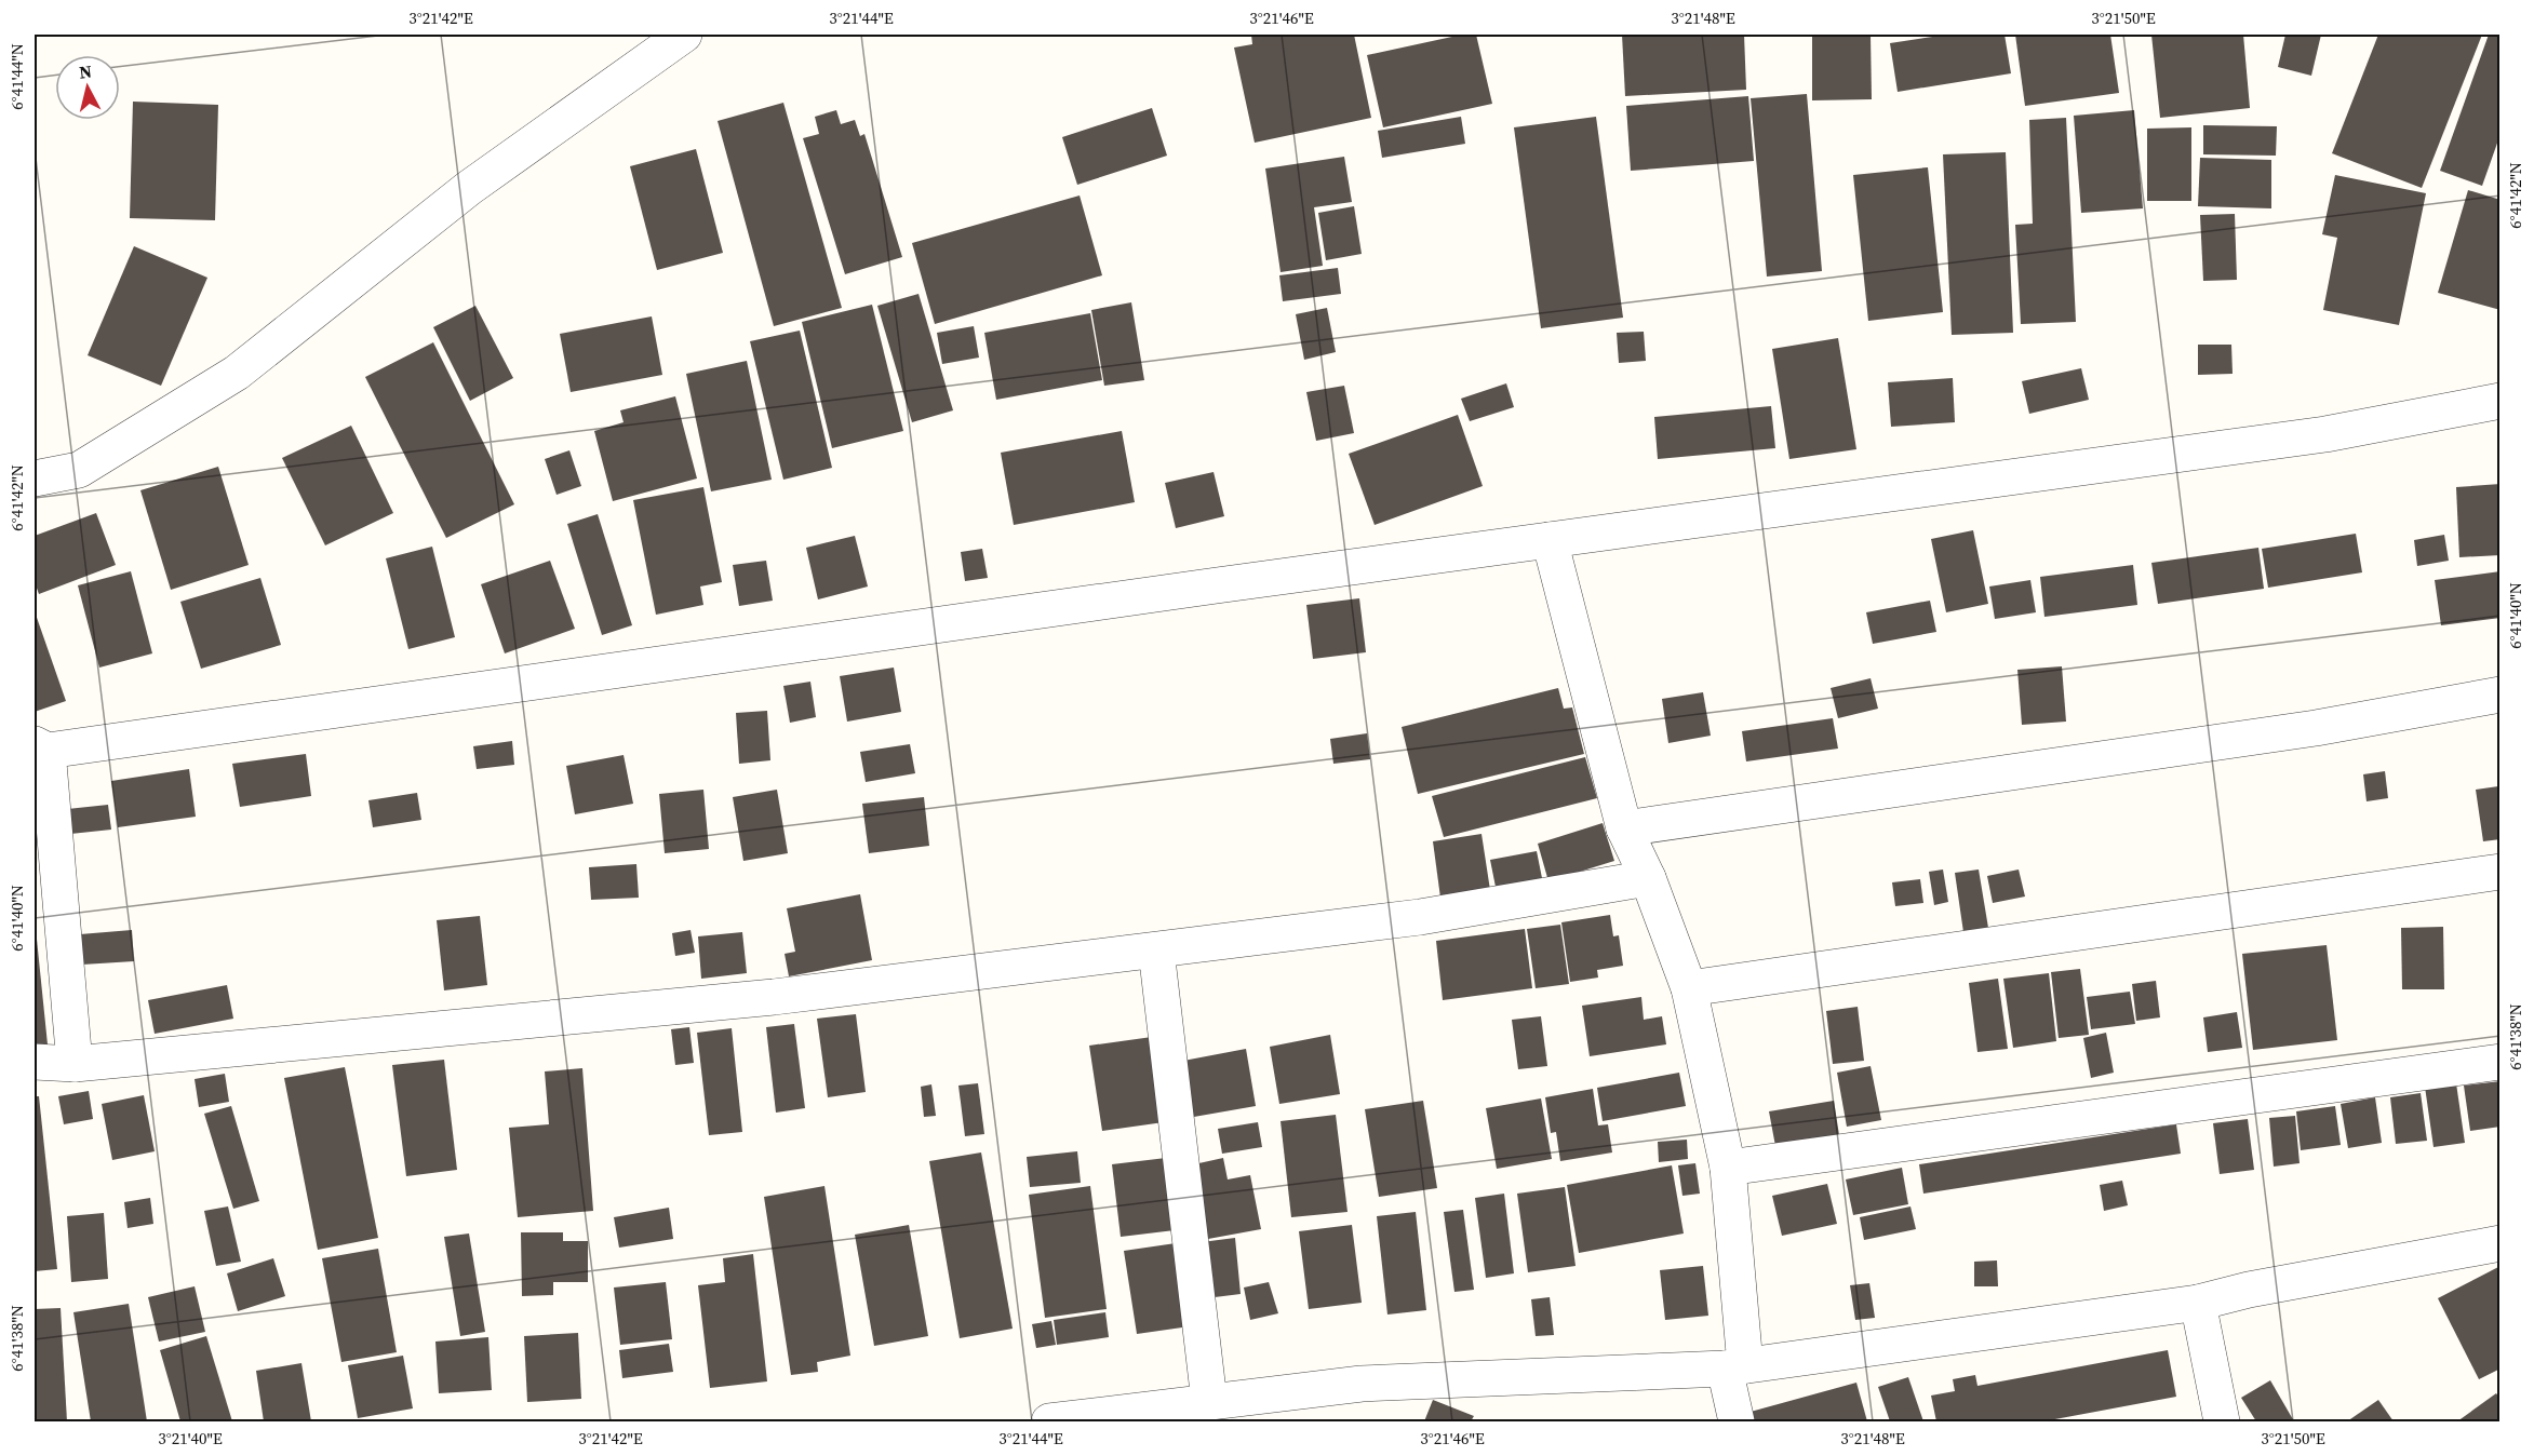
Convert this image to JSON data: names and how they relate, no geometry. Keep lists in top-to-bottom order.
{
  "north": "top",
  "coordinates": [
    "3°21'42\"E",
    "3°21'44\"E",
    "3°21'46\"E",
    "3°21'48\"E",
    "3°21'50\"E",
    "6°41'44\"N",
    "6°41'42\"N",
    "6°41'40\"N",
    "6°41'38\"N",
    "3°21'40\"E"
  ]
}
